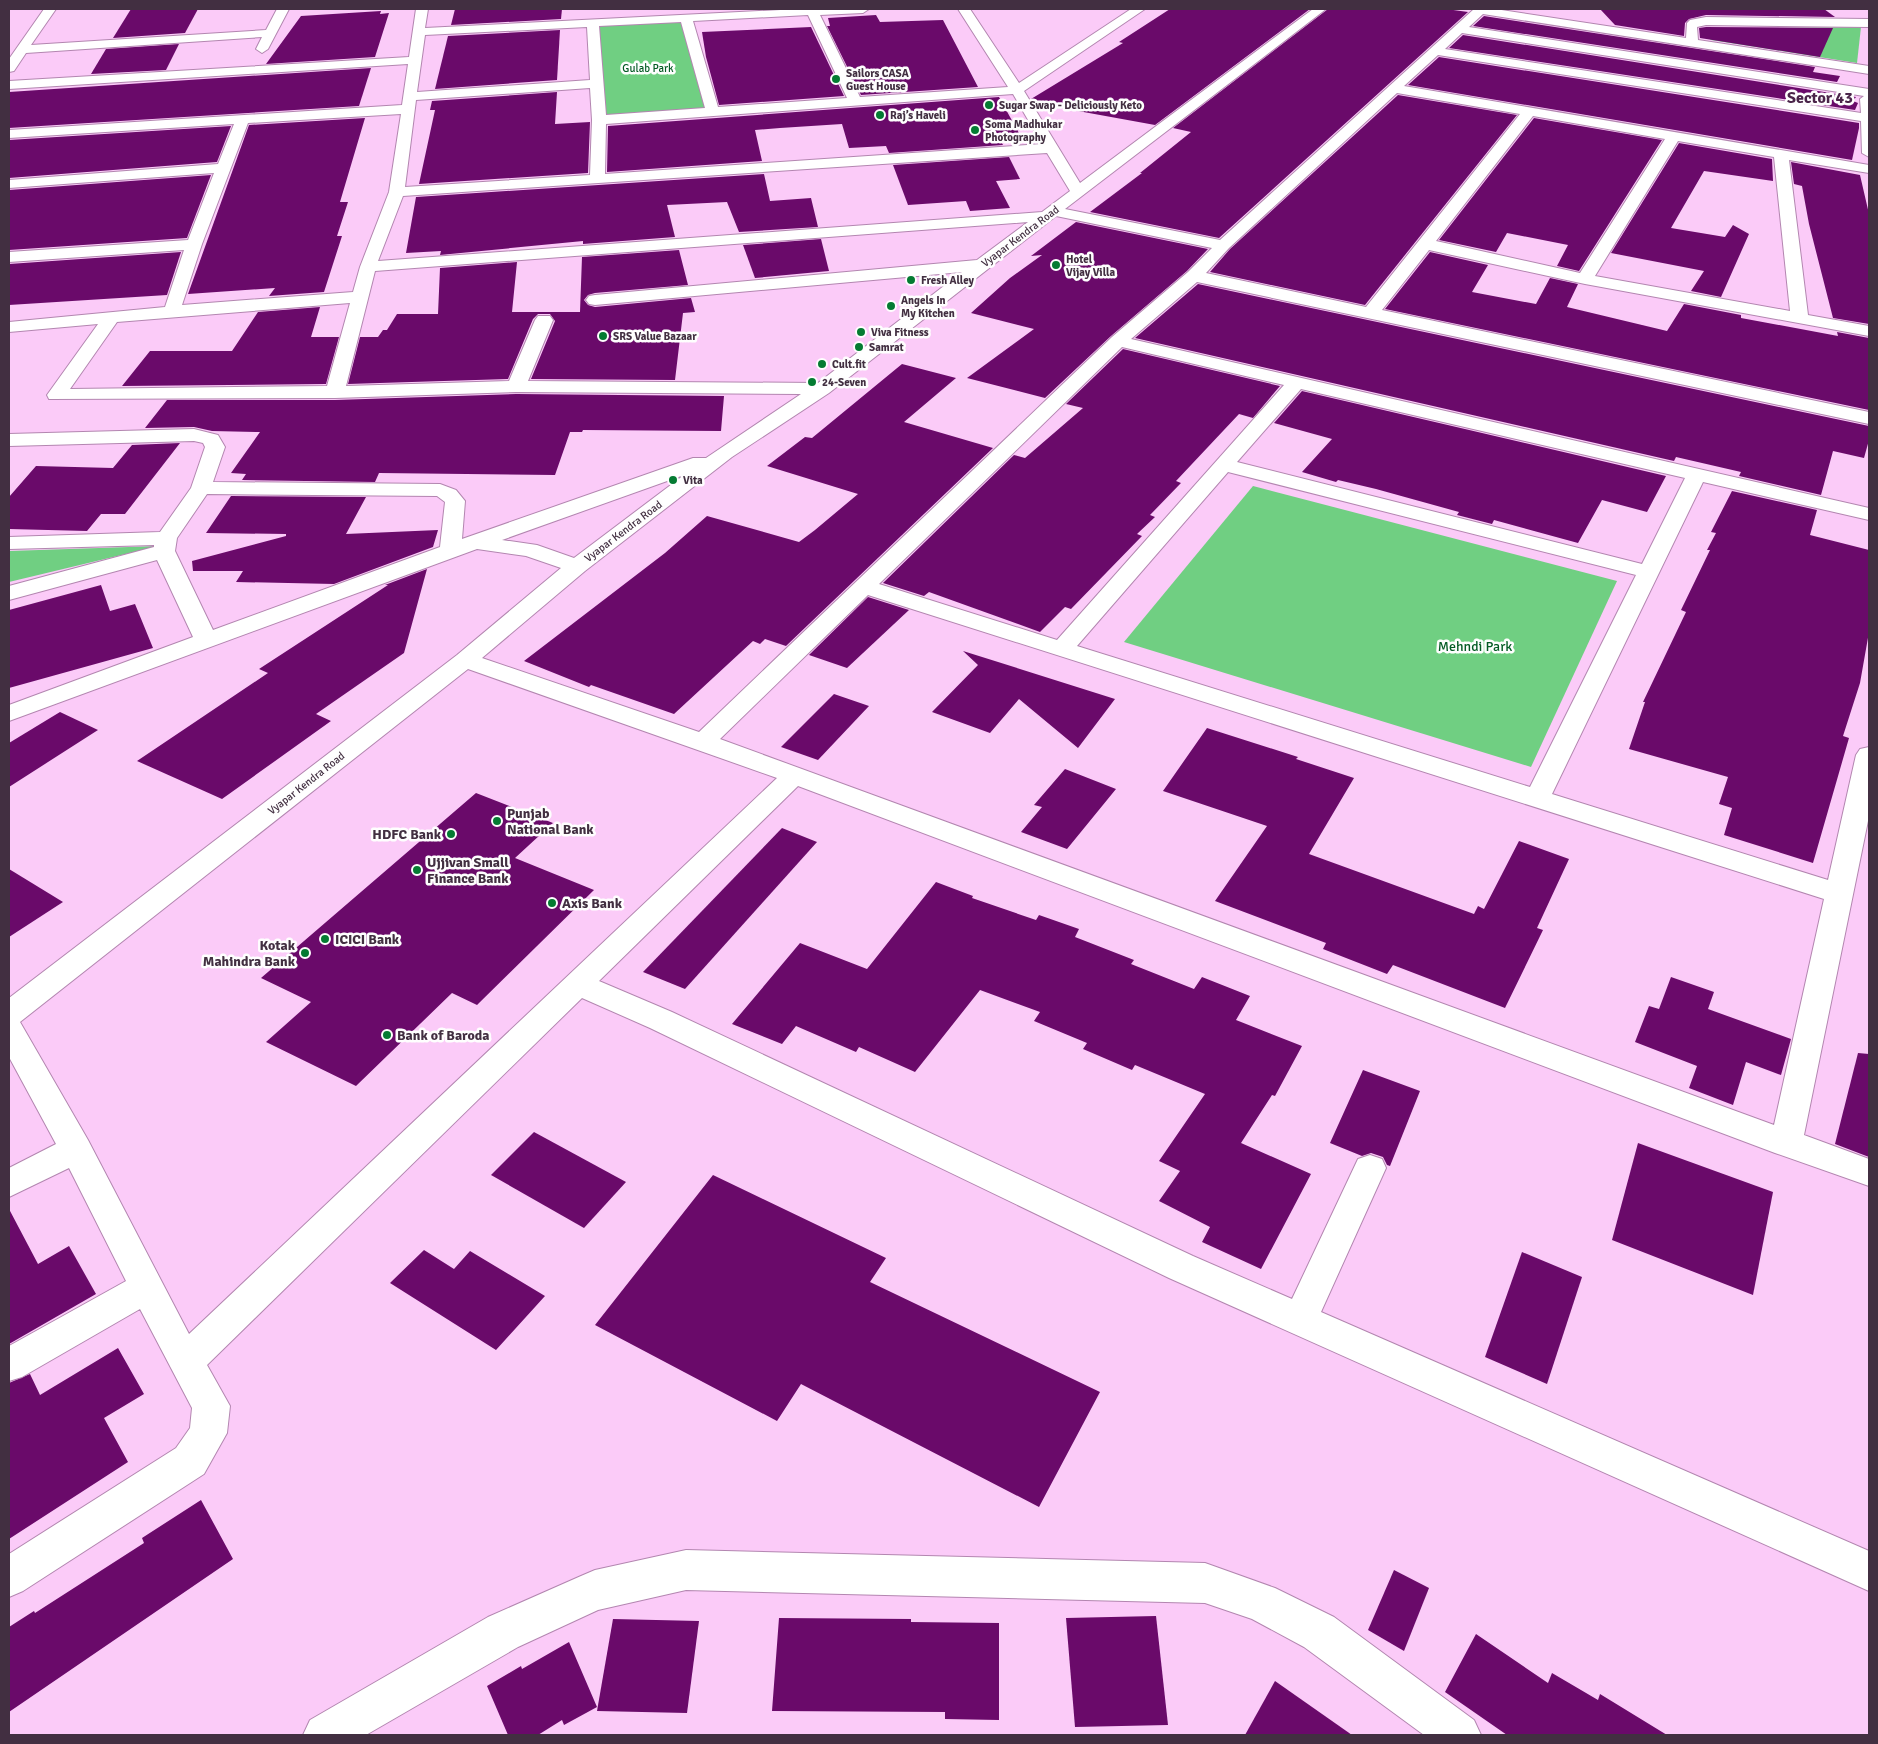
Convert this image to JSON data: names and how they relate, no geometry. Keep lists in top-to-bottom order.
{
  "streets": {
    "street": ["Vyapar Kendra Road"]
  },
  "districts": ["Sector 43"],
  "parks": ["Gulab Park", "Mehndi Park"],
  "places": [
    "Sailors CASA Guest House",
    "Sugar Swap - Deliciously Keto",
    "Raj’s Haveli",
    "Soma Madhukar Photography",
    "Hotel Vijay Villa",
    "Fresh Alley",
    "Angels In My Kitchen",
    "Viva Fitness",
    "SRS Value Bazaar",
    "Samrat",
    "Cult.fit",
    "24-Seven",
    "Vita",
    "Punjab National Bank",
    "HDFC Bank",
    "Ujjivan Small Finance Bank",
    "Axis Bank",
    "ICICI Bank",
    "Kotak Mahindra Bank",
    "Bank of Baroda"
  ]
}
